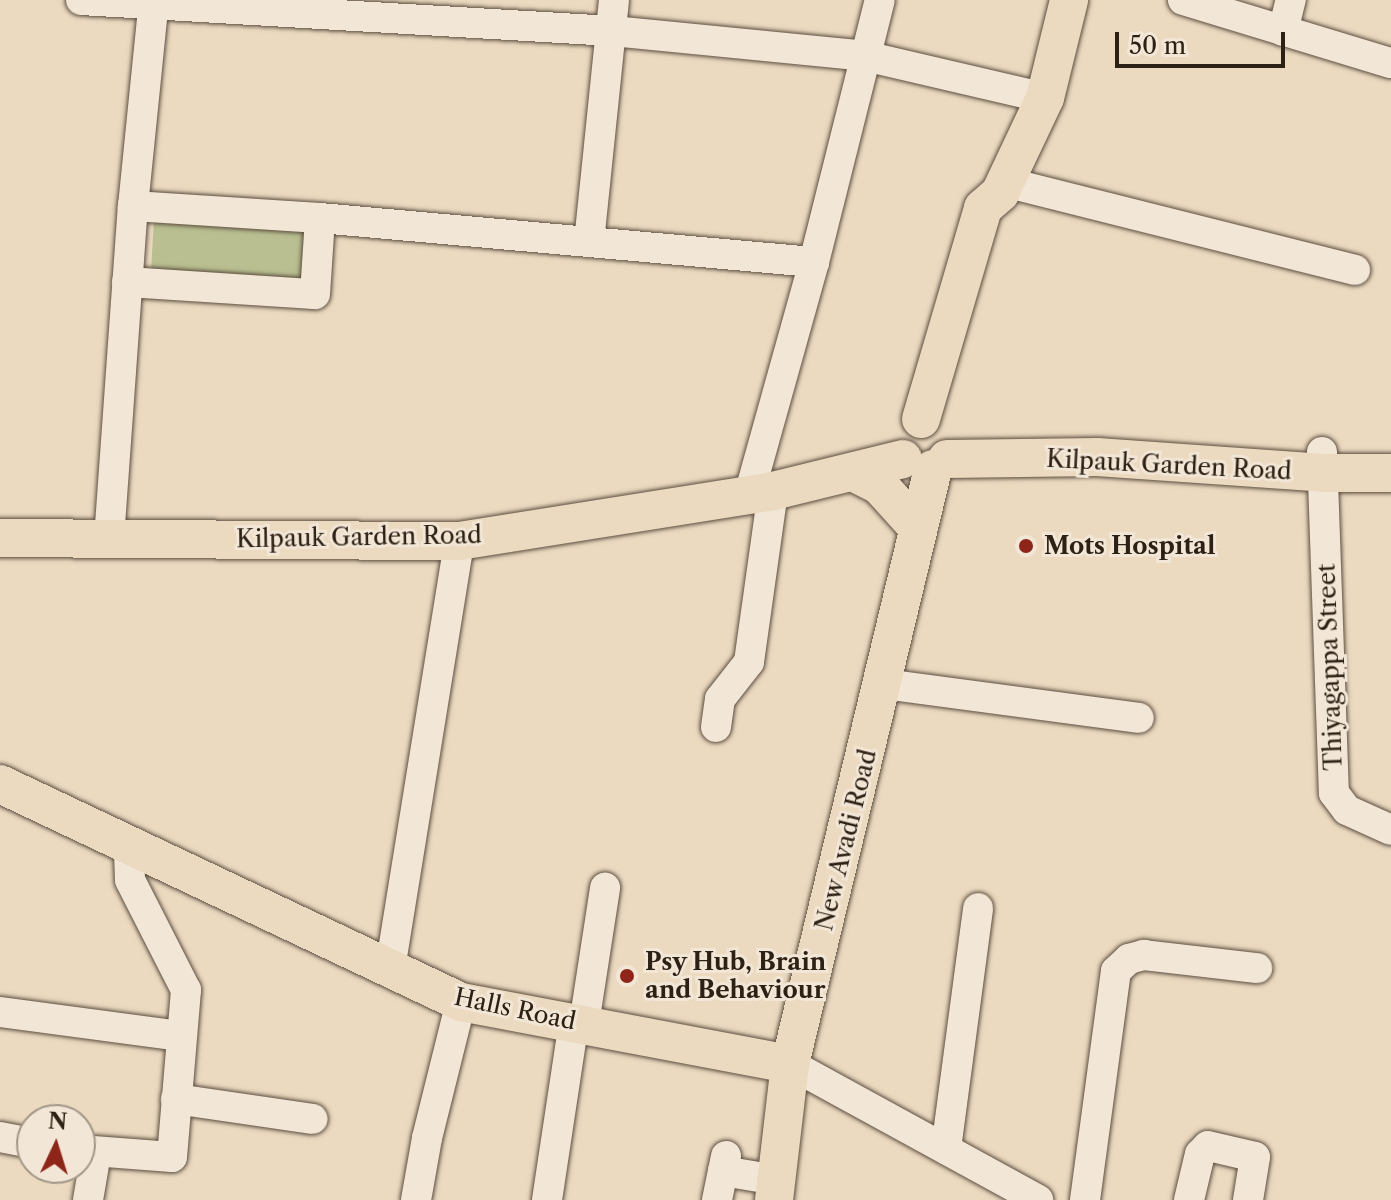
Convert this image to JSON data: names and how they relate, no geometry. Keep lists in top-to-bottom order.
{
  "streets": {
    "main road": ["Kilpauk Garden Road", "New Avadi Road", "Halls Road"],
    "street": ["Thiyagappa Street"]
  },
  "crossings": [
    ["Kilpauk Garden Road", "Thiyagappa Street"],
    ["Kilpauk Garden Road", "New Avadi Road"],
    ["New Avadi Road", "Halls Road"]
  ],
  "places": ["Mots Hospital", "Psy Hub, Brain and Behaviour"],
  "scale_bar": "50 m",
  "north": "top"
}
